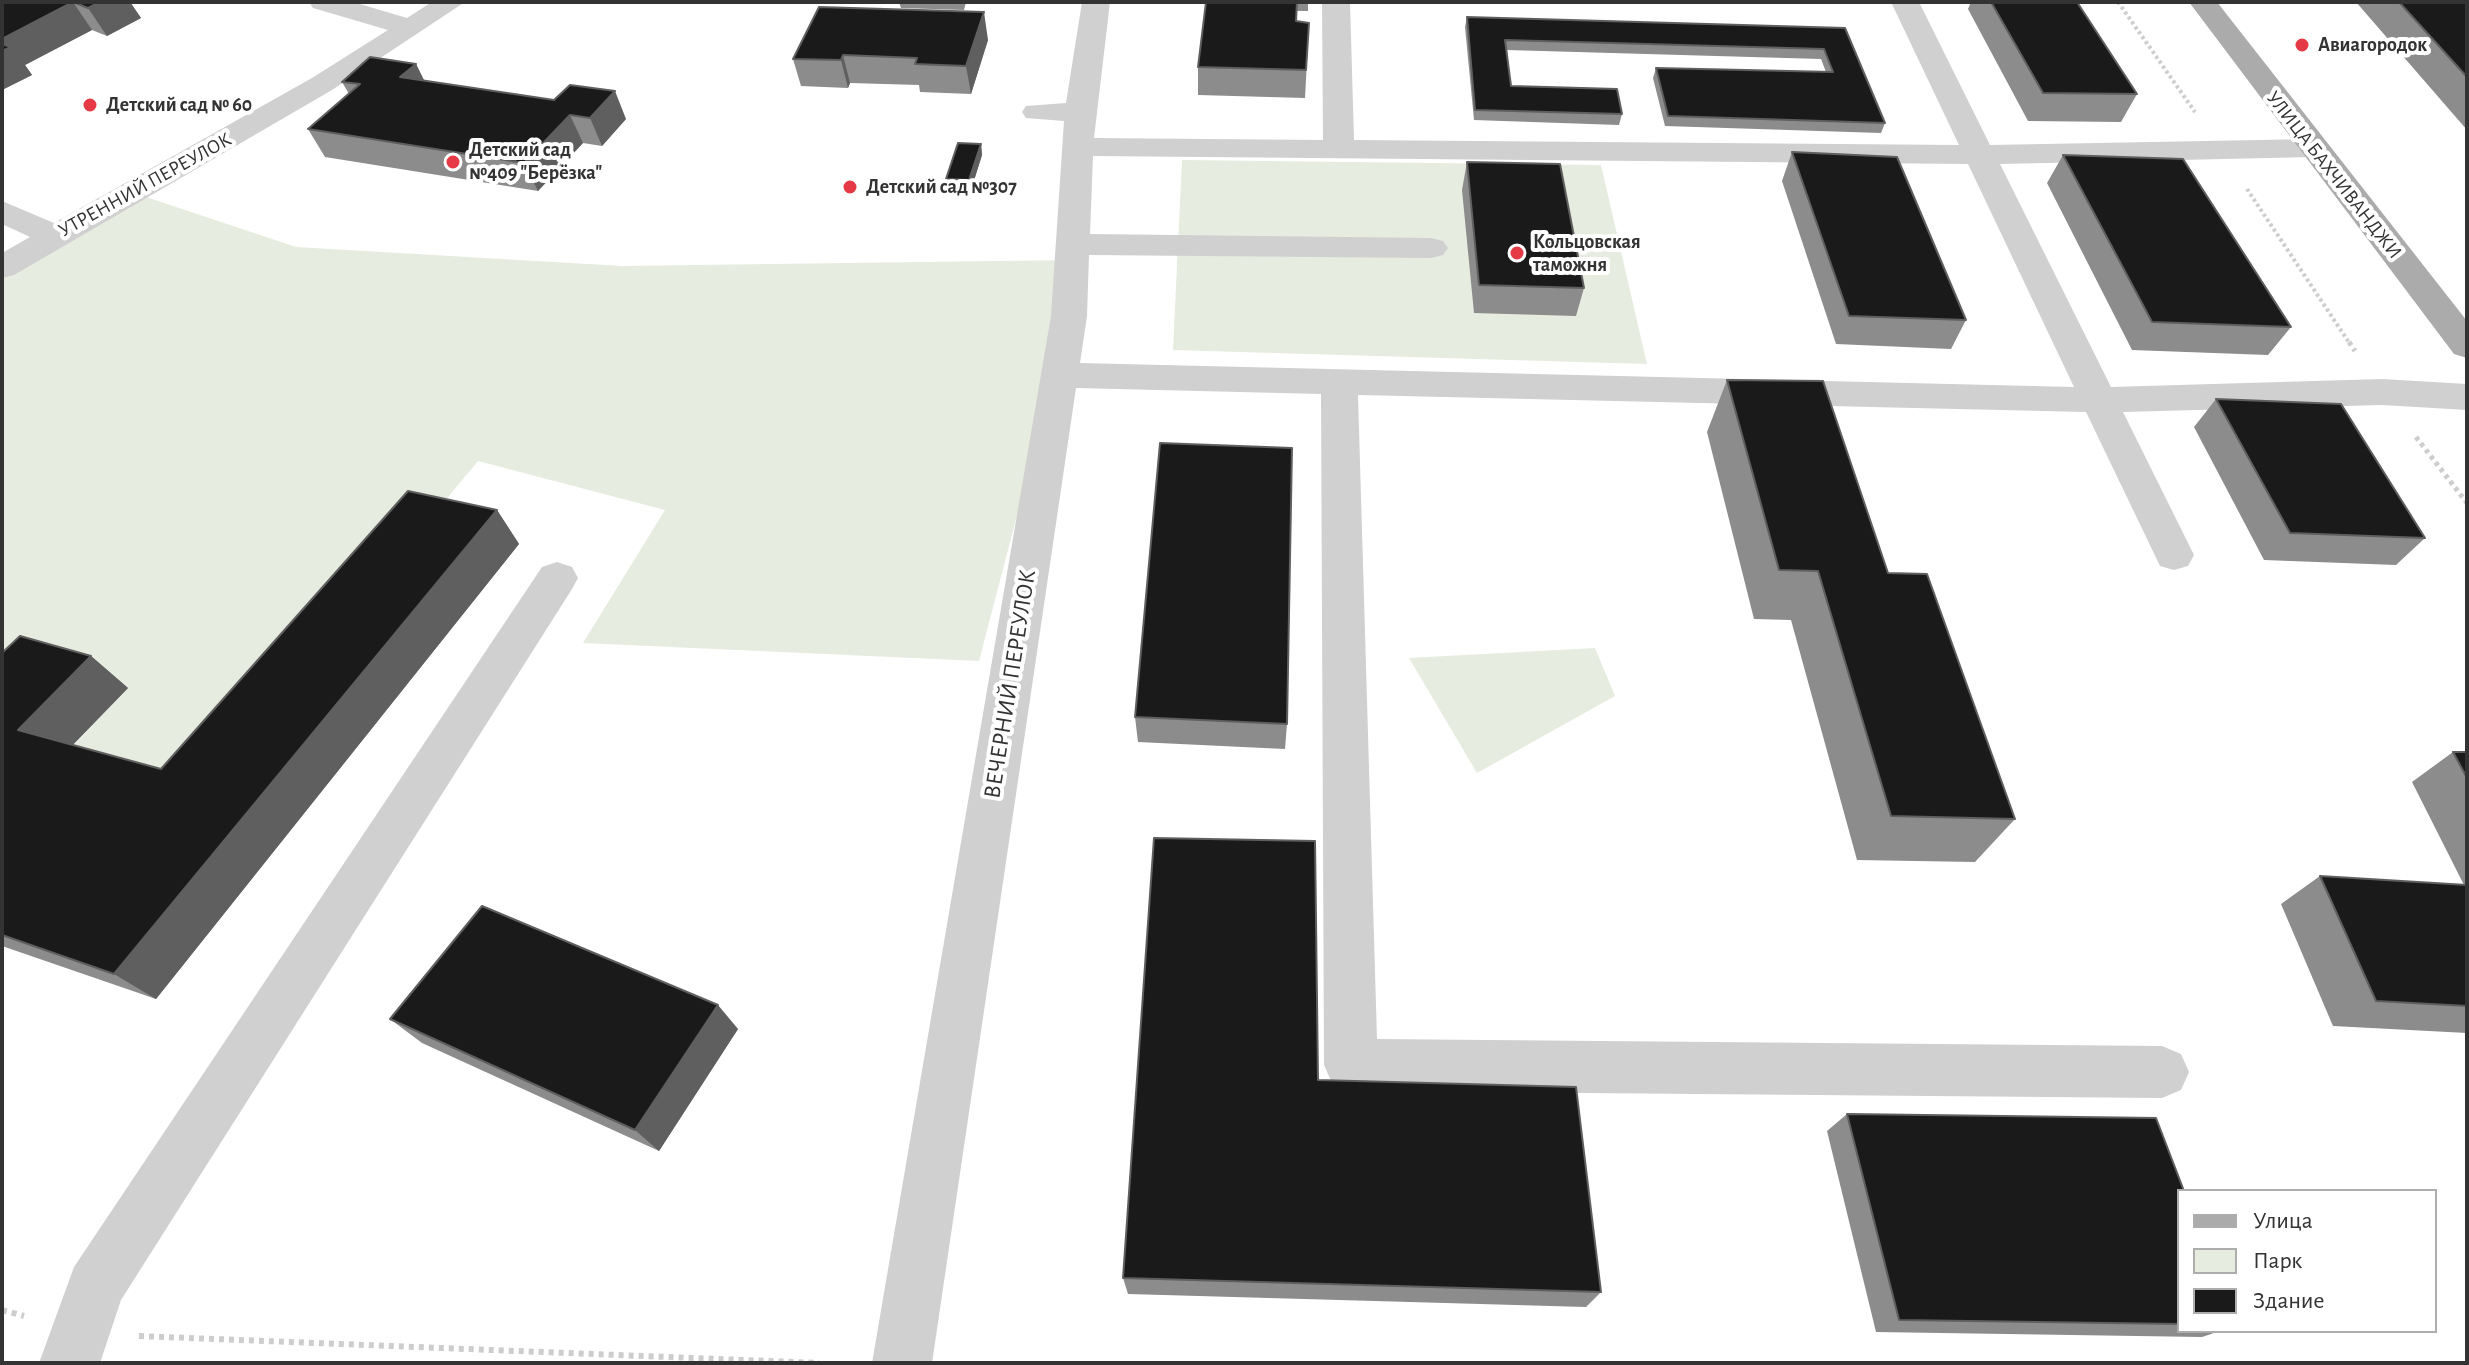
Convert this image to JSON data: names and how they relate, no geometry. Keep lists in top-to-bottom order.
{
  "streets": {
    "main road": ["УЛИЦА БАХЧИВАНДЖИ"],
    "street": ["УТРЕННИЙ ПЕРЕУЛОК", "ВЕЧЕРНИЙ ПЕРЕУЛОК"]
  },
  "places": [
    "Авиагородок",
    "Детский сад № 60",
    "Детский сад №409 \"Берёзка\"",
    "Детский сад №307",
    "Кольцовская таможня"
  ],
  "legend": ["Улица", "Парк", "Здание"]
}
